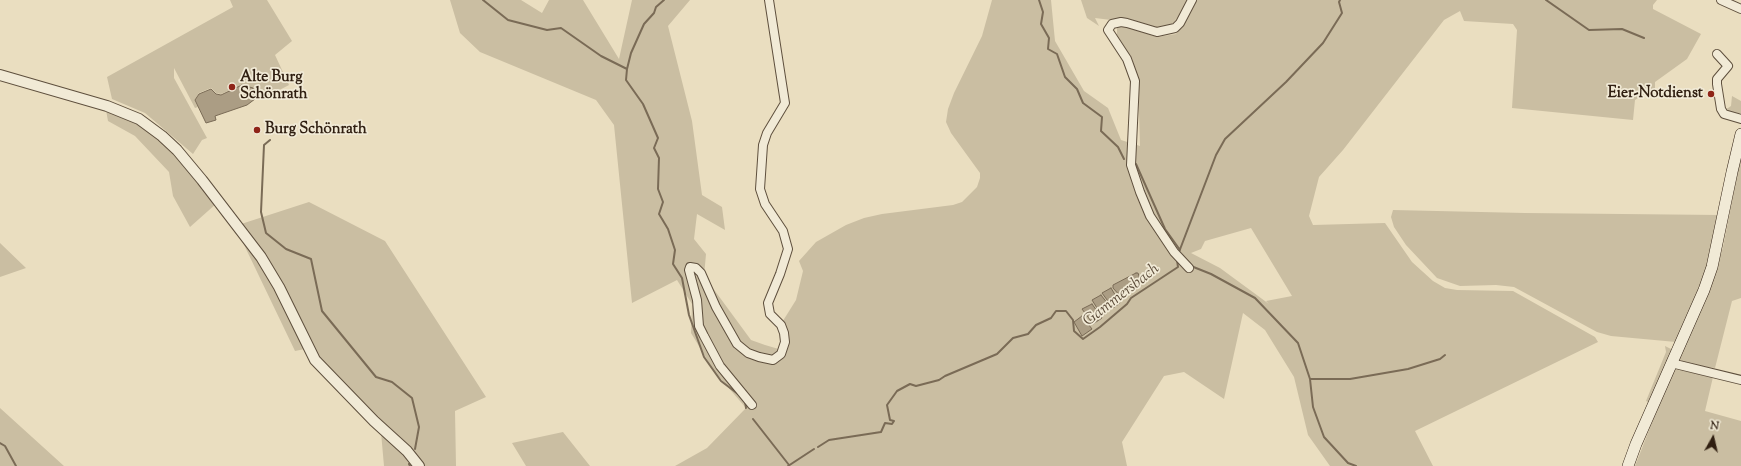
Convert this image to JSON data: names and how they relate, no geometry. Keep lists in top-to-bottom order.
{
  "water": ["Gammersbach"],
  "places": ["Alte Burg Schönrath", "Eier-Notdienst", "Burg Schönrath"],
  "north": "top"
}
